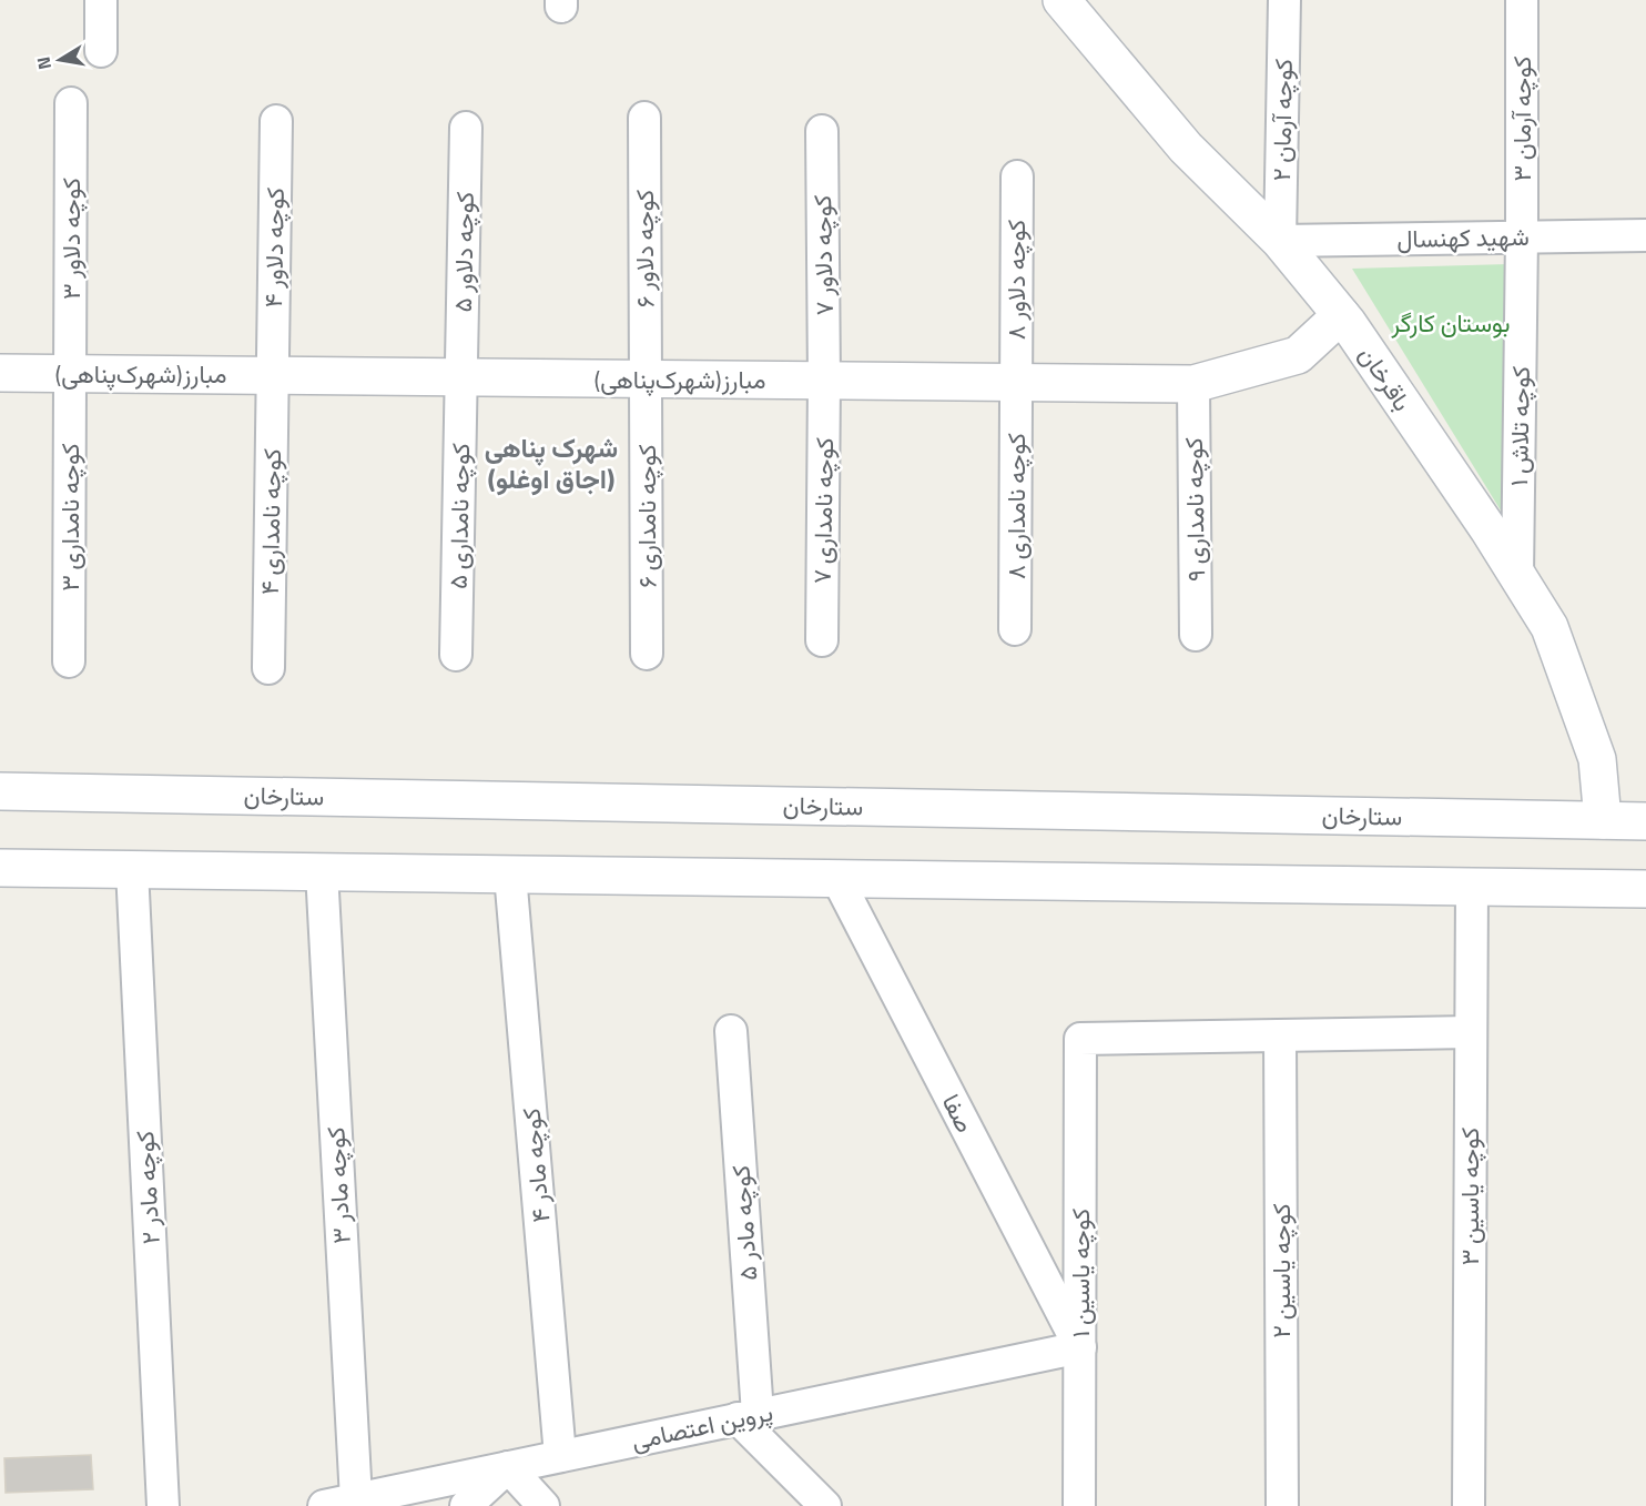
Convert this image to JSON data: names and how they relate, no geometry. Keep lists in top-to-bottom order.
{
  "streets": {
    "main road": ["مبارز(شهرک‌پناهی)", "باقرخان", "ستارخان"],
    "street": [
      "کوچه آرمان ۳",
      "کوچه آرمان ۲",
      "شهید کهنسال",
      "کوچه دلاور ۳",
      "کوچه دلاور ۴",
      "کوچه دلاور ۶",
      "کوچه دلاور ۵",
      "کوچه دلاور ۷",
      "کوچه دلاور ۸",
      "کوچه تلاش ۱",
      "کوچه نامداری ۸",
      "کوچه نامداری ۹",
      "کوچه نامداری ۷",
      "کوچه نامداری ۵",
      "کوچه نامداری ۶",
      "کوچه نامداری ۳",
      "کوچه نامداری ۴",
      "صفا",
      "کوچه مادر ۴",
      "کوچه مادر ۳",
      "کوچه مادر ۲",
      "کوچه یاسین ۳",
      "کوچه مادر ۵",
      "کوچه یاسین ۲",
      "کوچه یاسین ۱",
      "پروین اعتصامی"
    ]
  },
  "crossings": [
    ["کوچه آرمان ۳", "شهید کهنسال"],
    ["کوچه آرمان ۳", "کوچه تلاش ۱"],
    ["کوچه آرمان ۲", "شهید کهنسال"],
    ["کوچه آرمان ۲", "باقرخان"],
    ["شهید کهنسال", "باقرخان"],
    ["شهید کهنسال", "کوچه تلاش ۱"],
    ["کوچه دلاور ۳", "مبارز(شهرک‌پناهی)"],
    ["کوچه دلاور ۳", "کوچه نامداری ۳"],
    ["کوچه دلاور ۴", "مبارز(شهرک‌پناهی)"],
    ["کوچه دلاور ۴", "کوچه نامداری ۴"],
    ["کوچه دلاور ۶", "مبارز(شهرک‌پناهی)"],
    ["کوچه دلاور ۶", "کوچه نامداری ۶"],
    ["کوچه دلاور ۵", "مبارز(شهرک‌پناهی)"],
    ["کوچه دلاور ۵", "کوچه نامداری ۵"],
    ["کوچه دلاور ۷", "مبارز(شهرک‌پناهی)"],
    ["کوچه دلاور ۷", "کوچه نامداری ۷"],
    ["کوچه دلاور ۸", "مبارز(شهرک‌پناهی)"],
    ["کوچه دلاور ۸", "کوچه نامداری ۸"],
    ["مبارز(شهرک‌پناهی)", "باقرخان"],
    ["مبارز(شهرک‌پناهی)", "کوچه نامداری ۸"],
    ["مبارز(شهرک‌پناهی)", "کوچه نامداری ۹"],
    ["مبارز(شهرک‌پناهی)", "کوچه نامداری ۷"],
    ["مبارز(شهرک‌پناهی)", "کوچه نامداری ۵"],
    ["مبارز(شهرک‌پناهی)", "کوچه نامداری ۶"],
    ["مبارز(شهرک‌پناهی)", "کوچه نامداری ۳"],
    ["مبارز(شهرک‌پناهی)", "کوچه نامداری ۴"],
    ["باقرخان", "کوچه تلاش ۱"],
    ["باقرخان", "ستارخان"],
    ["صفا", "کوچه یاسین ۱"],
    ["صفا", "پروین اعتصامی"],
    ["کوچه مادر ۴", "پروین اعتصامی"],
    ["کوچه مادر ۳", "پروین اعتصامی"],
    ["کوچه مادر ۵", "پروین اعتصامی"],
    ["کوچه یاسین ۲", "کوچه یاسین ۱"],
    ["کوچه یاسین ۱", "پروین اعتصامی"]
  ],
  "districts": ["شهرک پناهی (اجاق اوغلو)"],
  "parks": ["بوستان کارگر"],
  "north": "left"
}
